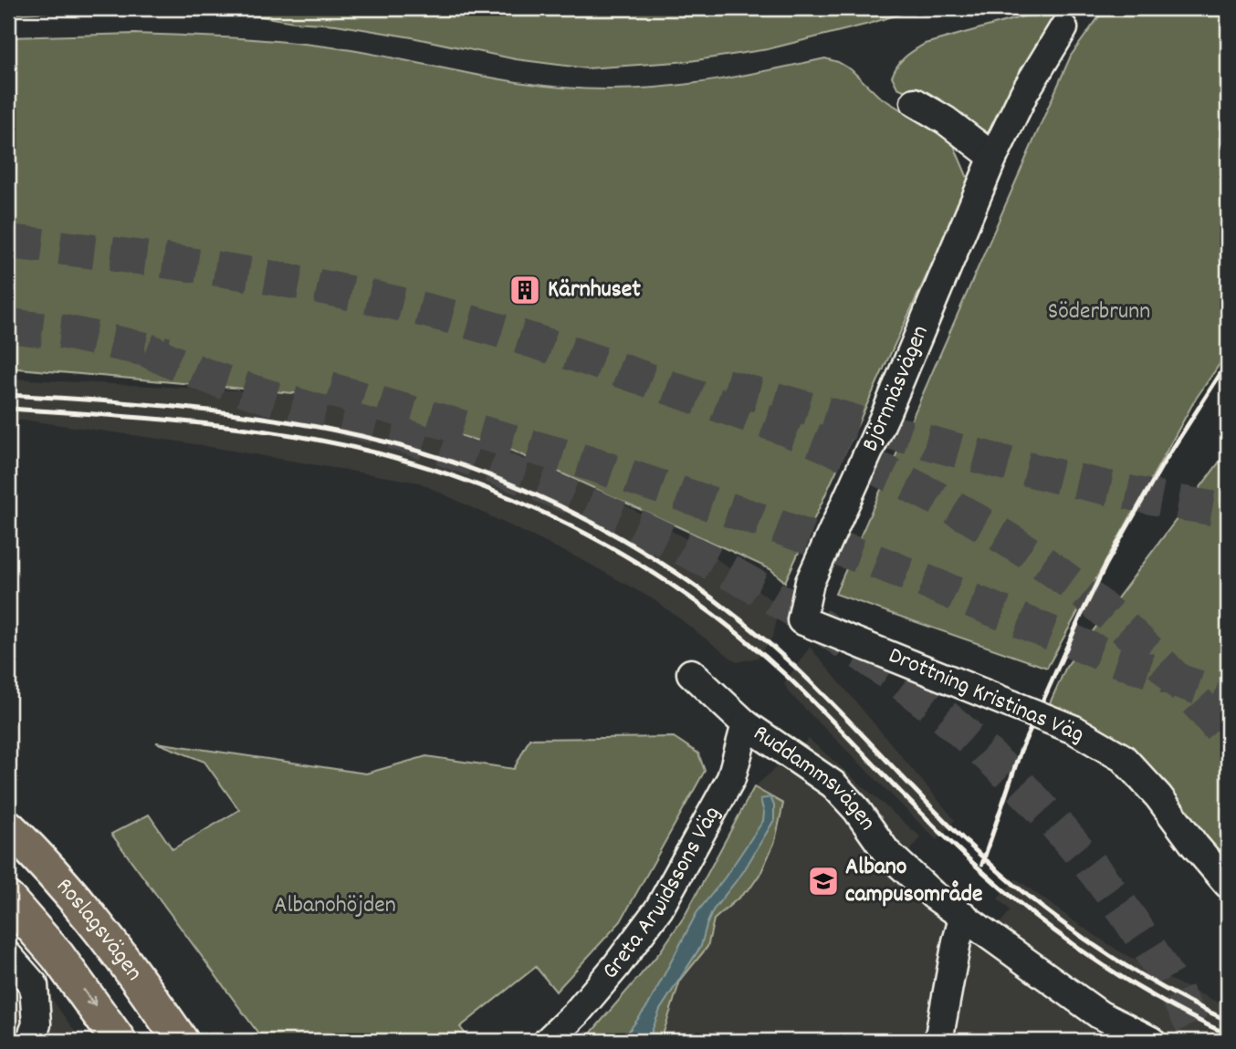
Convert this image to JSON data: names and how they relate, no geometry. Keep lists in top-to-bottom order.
{
  "streets": {
    "main road": ["Roslagsvägen"],
    "street": [
      "Björnnäsvägen",
      "Drottning Kristinas Väg",
      "Ruddammsvägen",
      "Greta Arwidssons Väg"
    ]
  },
  "crossings": [
    ["Björnnäsvägen", "Drottning Kristinas Väg"],
    ["Ruddammsvägen", "Greta Arwidssons Väg"]
  ],
  "parks": ["Söderbrunn", "Albanohöjden"],
  "places": {
    "building": ["Kärnhuset"],
    "school or university": ["Albano campusområde"]
  }
}
